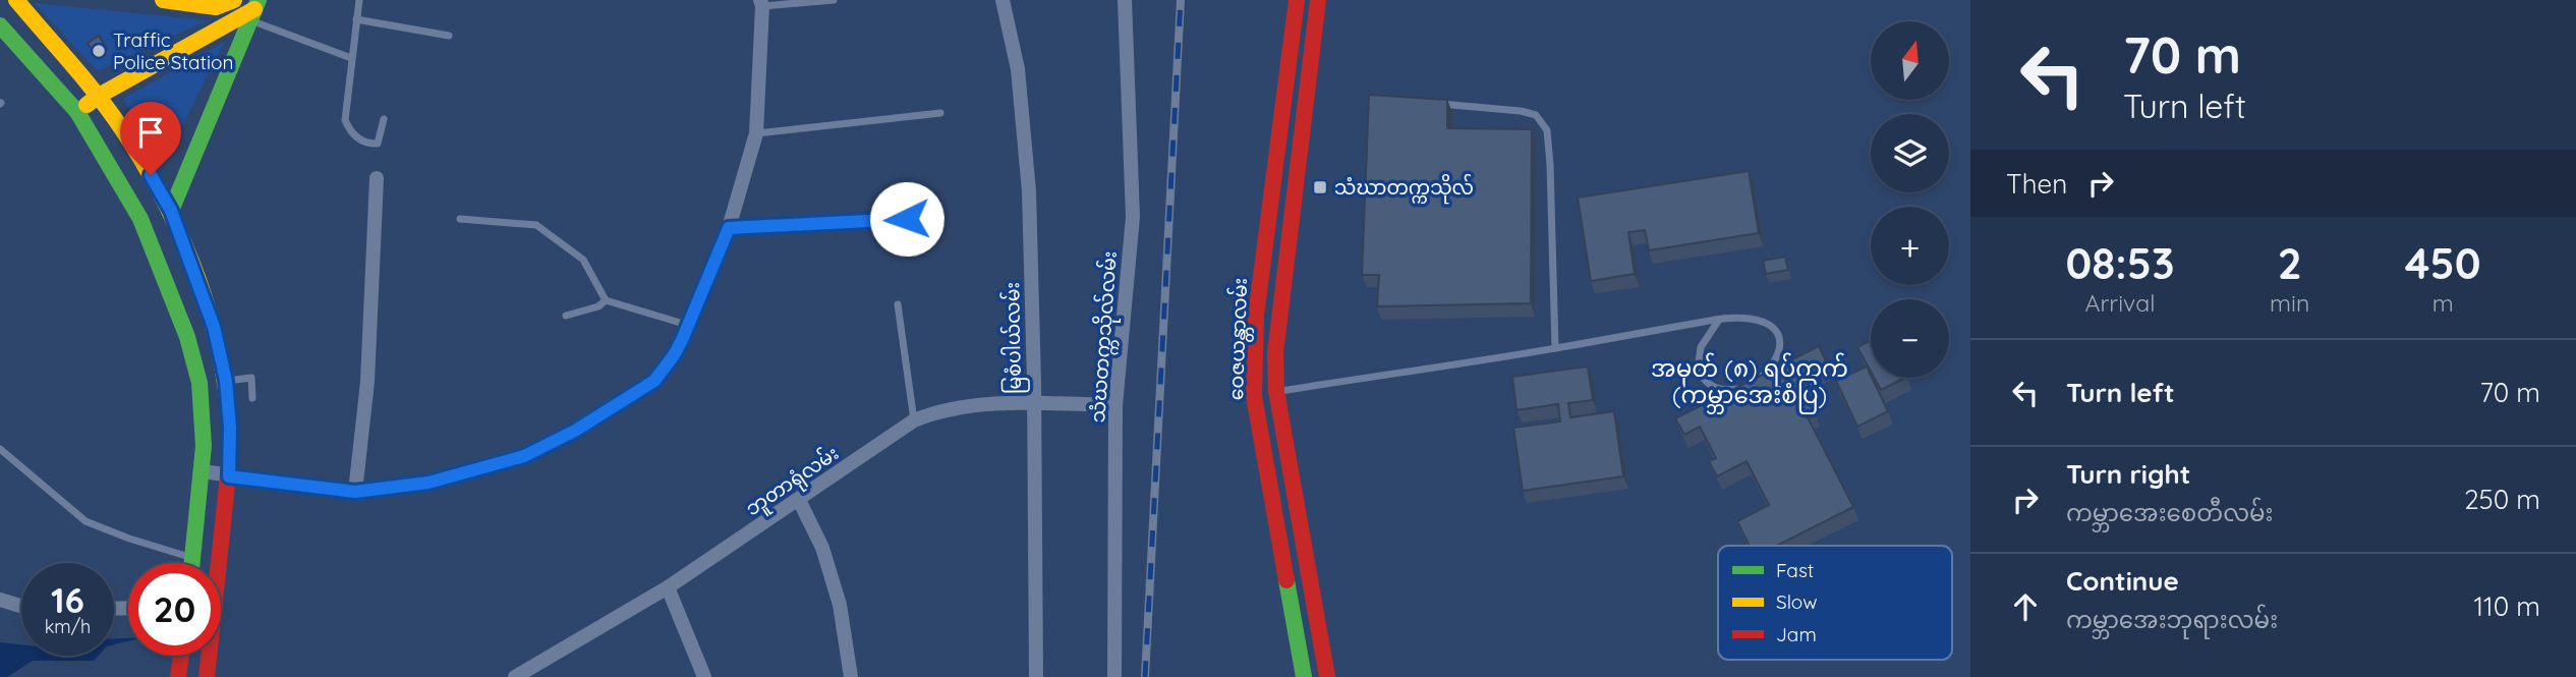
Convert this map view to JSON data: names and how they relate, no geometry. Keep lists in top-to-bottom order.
{
  "streets": {
    "main road": ["ဝေဇယန္တာလမ်း"],
    "street": ["သံဃတက္ကသိုလ်လမ်း", "မြစံပါယ်လမ်း", "ဘူတာရုံလမ်း"]
  },
  "crossings": [
    ["သံဃတက္ကသိုလ်လမ်း", "ဘူတာရုံလမ်း"],
    ["မြစံပါယ်လမ်း", "ဘူတာရုံလမ်း"]
  ],
  "districts": ["အမှတ် (၈) ရပ်ကွက် (ကမ္ဘာအေးစံပြ)"],
  "places": {
    "other": ["Traffic Police Station"],
    "transit": ["သံဃာတက္ကသိုလ်"]
  },
  "legend": ["Fast", "Slow", "Jam"],
  "north": "top",
  "page": {
    "turn": ["70 m", "Turn left"],
    "map_buttons": ["+", "−"],
    "then": "Then",
    "eta": [
      "08:53",
      "Arrival",
      "2",
      "min",
      "450",
      "m"
    ],
    "list": [
      {
        "name": "Turn left",
        "value": "70 m"
      },
      {
        "name": "Turn right",
        "note": "ကမ္ဘာအေးစေတီလမ်း",
        "value": "250 m"
      },
      {
        "name": "Continue",
        "note": "ကမ္ဘာအေးဘုရားလမ်း",
        "value": "110 m"
      }
    ],
    "speed": "16 km/h",
    "limit": "20"
  }
}
